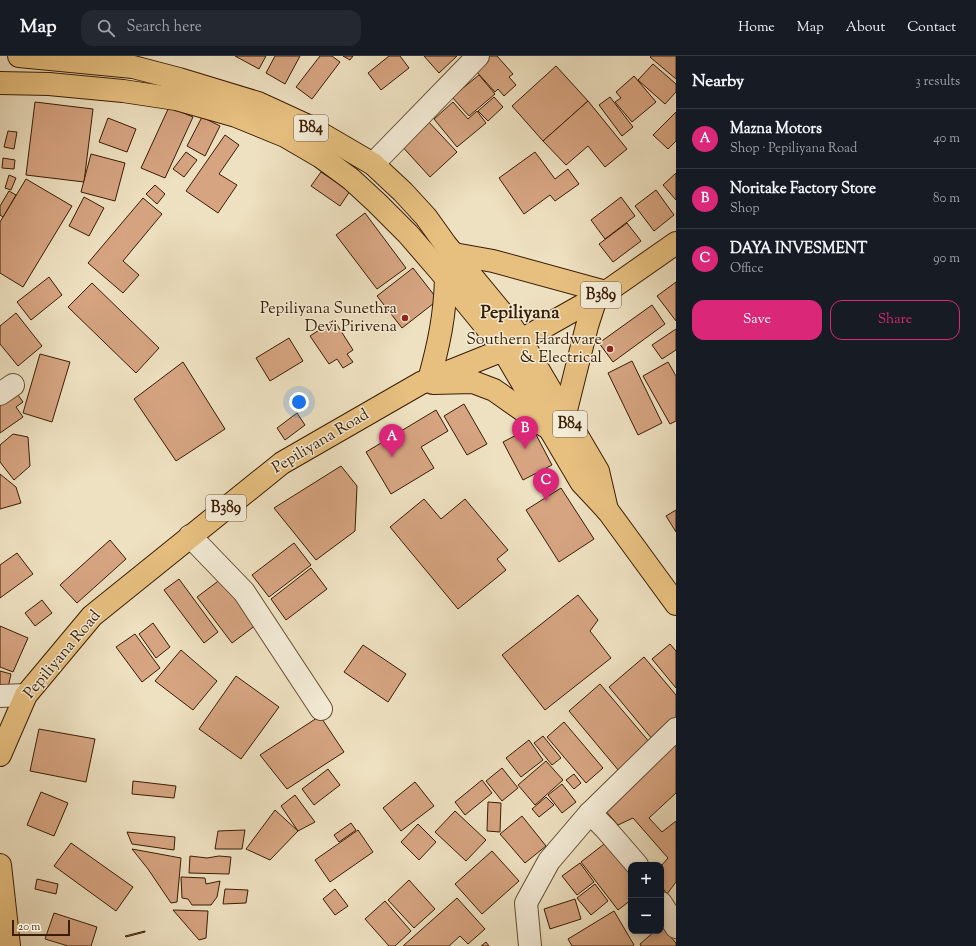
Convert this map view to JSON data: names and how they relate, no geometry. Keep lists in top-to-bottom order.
{
  "streets": {
    "main road": ["B84", "B389", "Pepiliyana Road"]
  },
  "crossings": [
    ["B84", "Pepiliyana Road"]
  ],
  "districts": ["Pepiliyana"],
  "places": ["Pepiliyana Sunethra Devi Pirivena", "Southern Hardware & Electrical"],
  "scale_bar": "20 m",
  "page": {
    "header": "Map",
    "search": "Search here",
    "nav": [
      "Home",
      "Map",
      "About",
      "Contact"
    ],
    "heading": ["Nearby", "3 results"],
    "list": [
      {
        "mark": "A",
        "name": "Mazna Motors",
        "note": "Shop · Pepiliyana Road",
        "value": "40 m"
      },
      {
        "mark": "B",
        "name": "Noritake Factory Store",
        "note": "Shop",
        "value": "80 m"
      },
      {
        "mark": "C",
        "name": "DAYA INVESMENT",
        "note": "Office",
        "value": "90 m"
      }
    ],
    "buttons": ["Save", "Share"],
    "pins": ["B", "A", "C"],
    "map_buttons": ["+", "−"],
    "scale": "20 m"
  }
}
